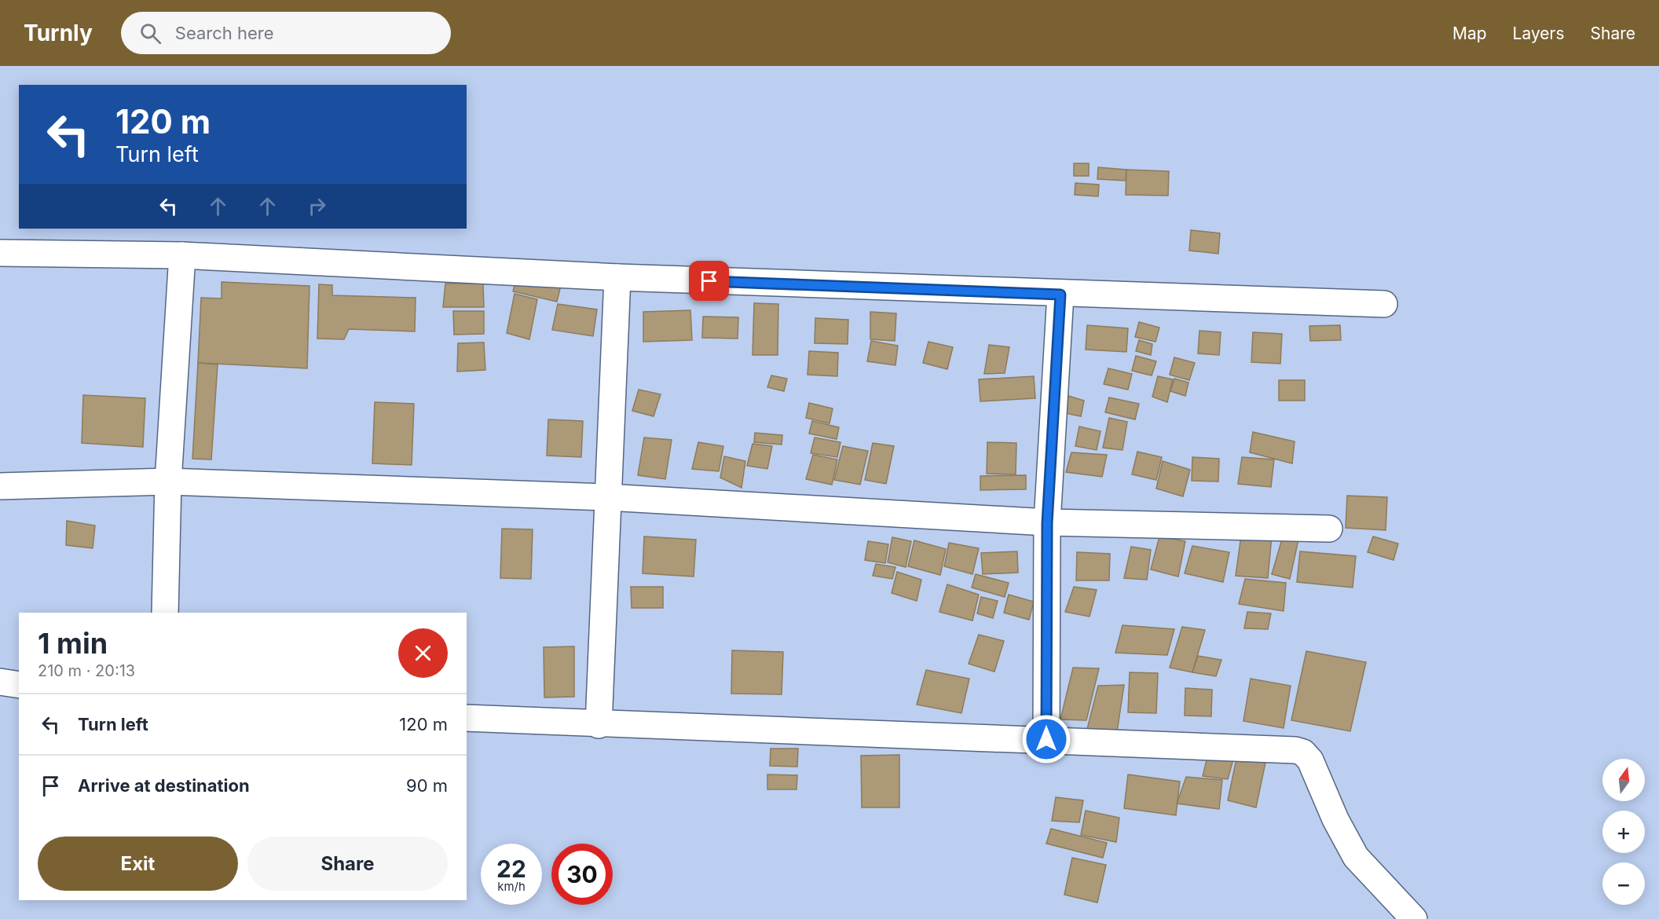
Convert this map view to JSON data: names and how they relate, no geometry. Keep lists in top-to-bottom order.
{
  "north": "top",
  "page": {
    "header": "Turnly",
    "search": "Search here",
    "nav": ["Map", "Layers", "Share"],
    "turn": ["120 m", "Turn left"],
    "heading": ["1 min", "210 m · 20:13"],
    "list": [
      {
        "name": "Turn left",
        "value": "120 m"
      },
      {
        "name": "Arrive at destination",
        "value": "90 m"
      }
    ],
    "map_buttons": ["+", "−"],
    "buttons": ["Exit", "Share"],
    "speed": "22 km/h",
    "limit": "30"
  }
}
